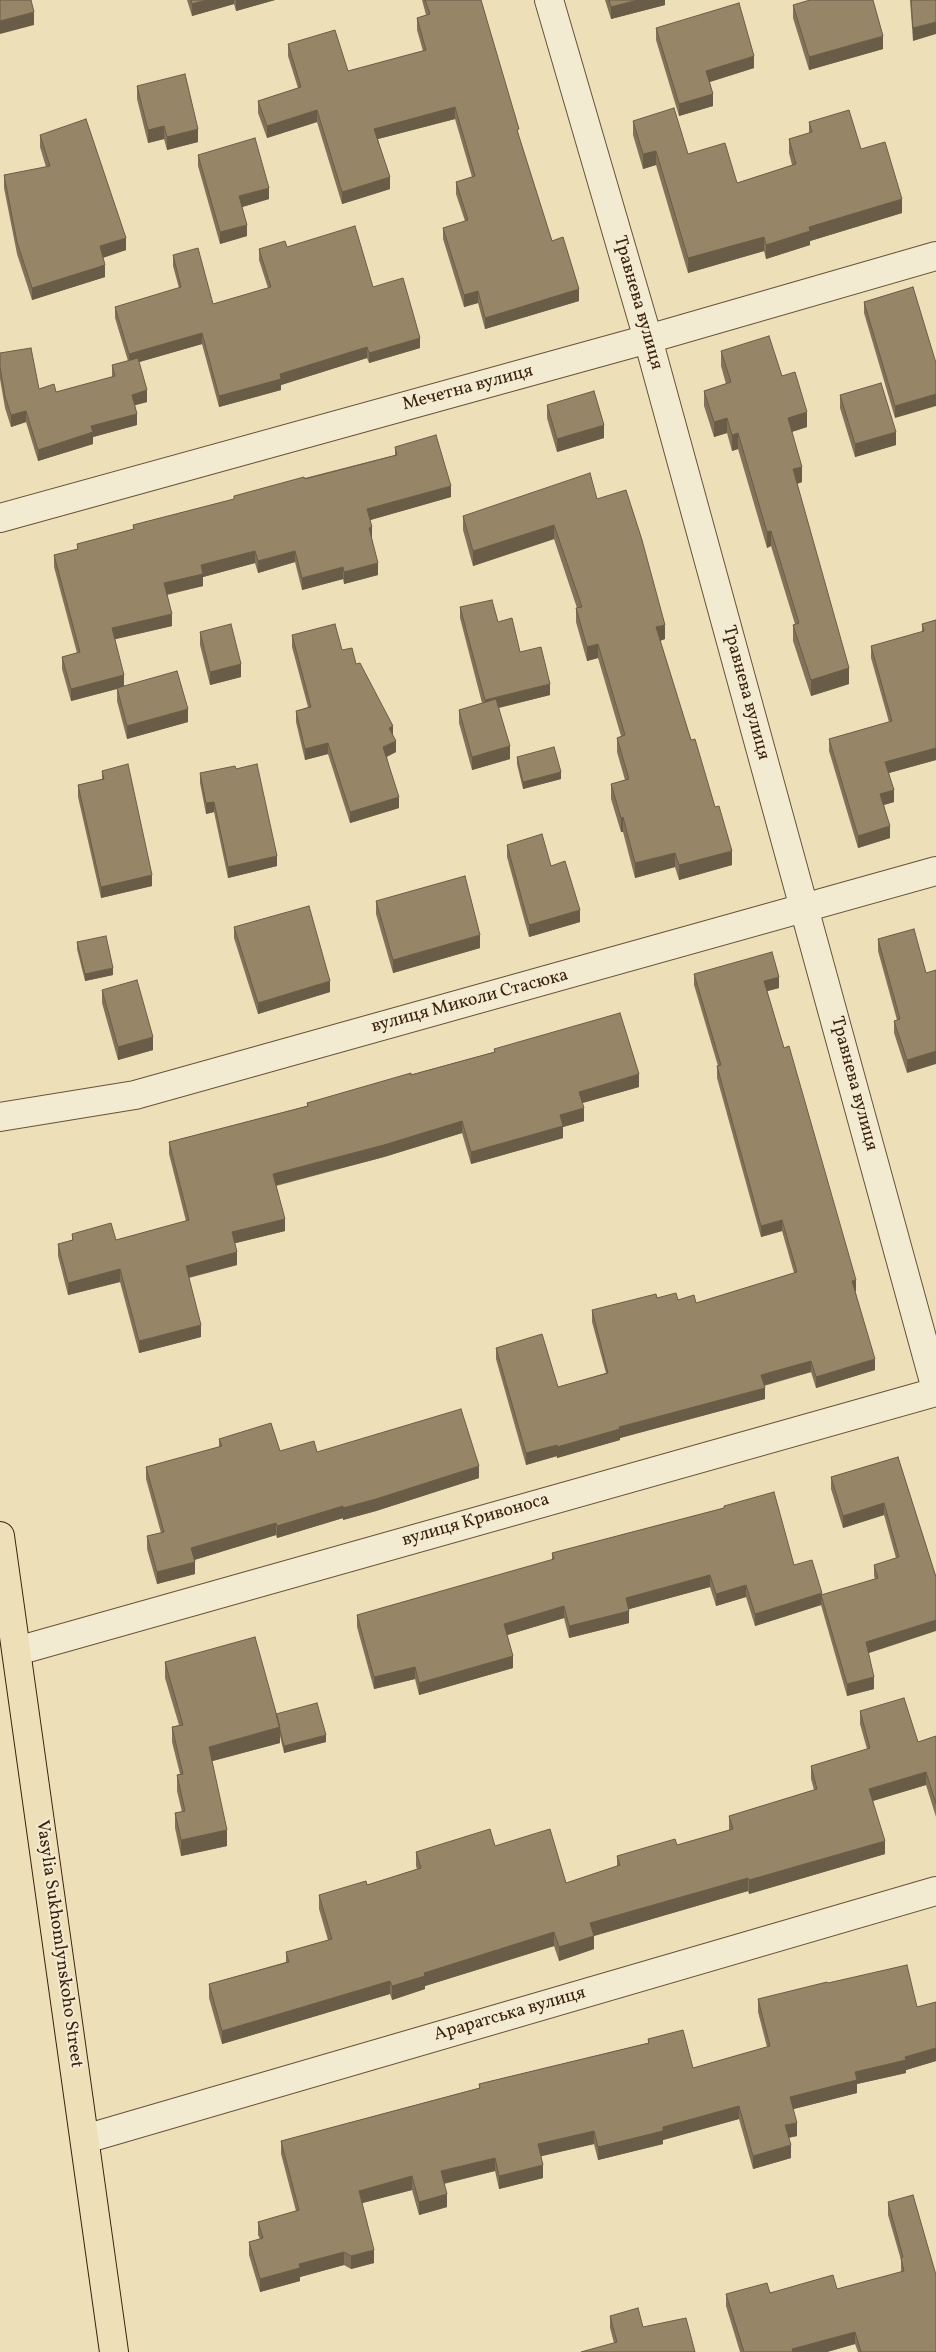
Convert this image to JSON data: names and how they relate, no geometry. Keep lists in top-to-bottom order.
{
  "streets": {
    "main road": ["Vasylia Sukhomlynskoho Street"],
    "street": [
      "Травнева вулиця",
      "Мечетна вулиця",
      "вулиця Миколи Стасюка",
      "вулиця Кривоноса",
      "Араратська вулиця"
    ]
  },
  "crossings": [
    ["Травнева вулиця", "Мечетна вулиця"],
    ["Травнева вулиця", "вулиця Миколи Стасюка"],
    ["Травнева вулиця", "вулиця Кривоноса"],
    ["вулиця Кривоноса", "Vasylia Sukhomlynskoho Street"],
    ["Vasylia Sukhomlynskoho Street", "Араратська вулиця"]
  ]
}
